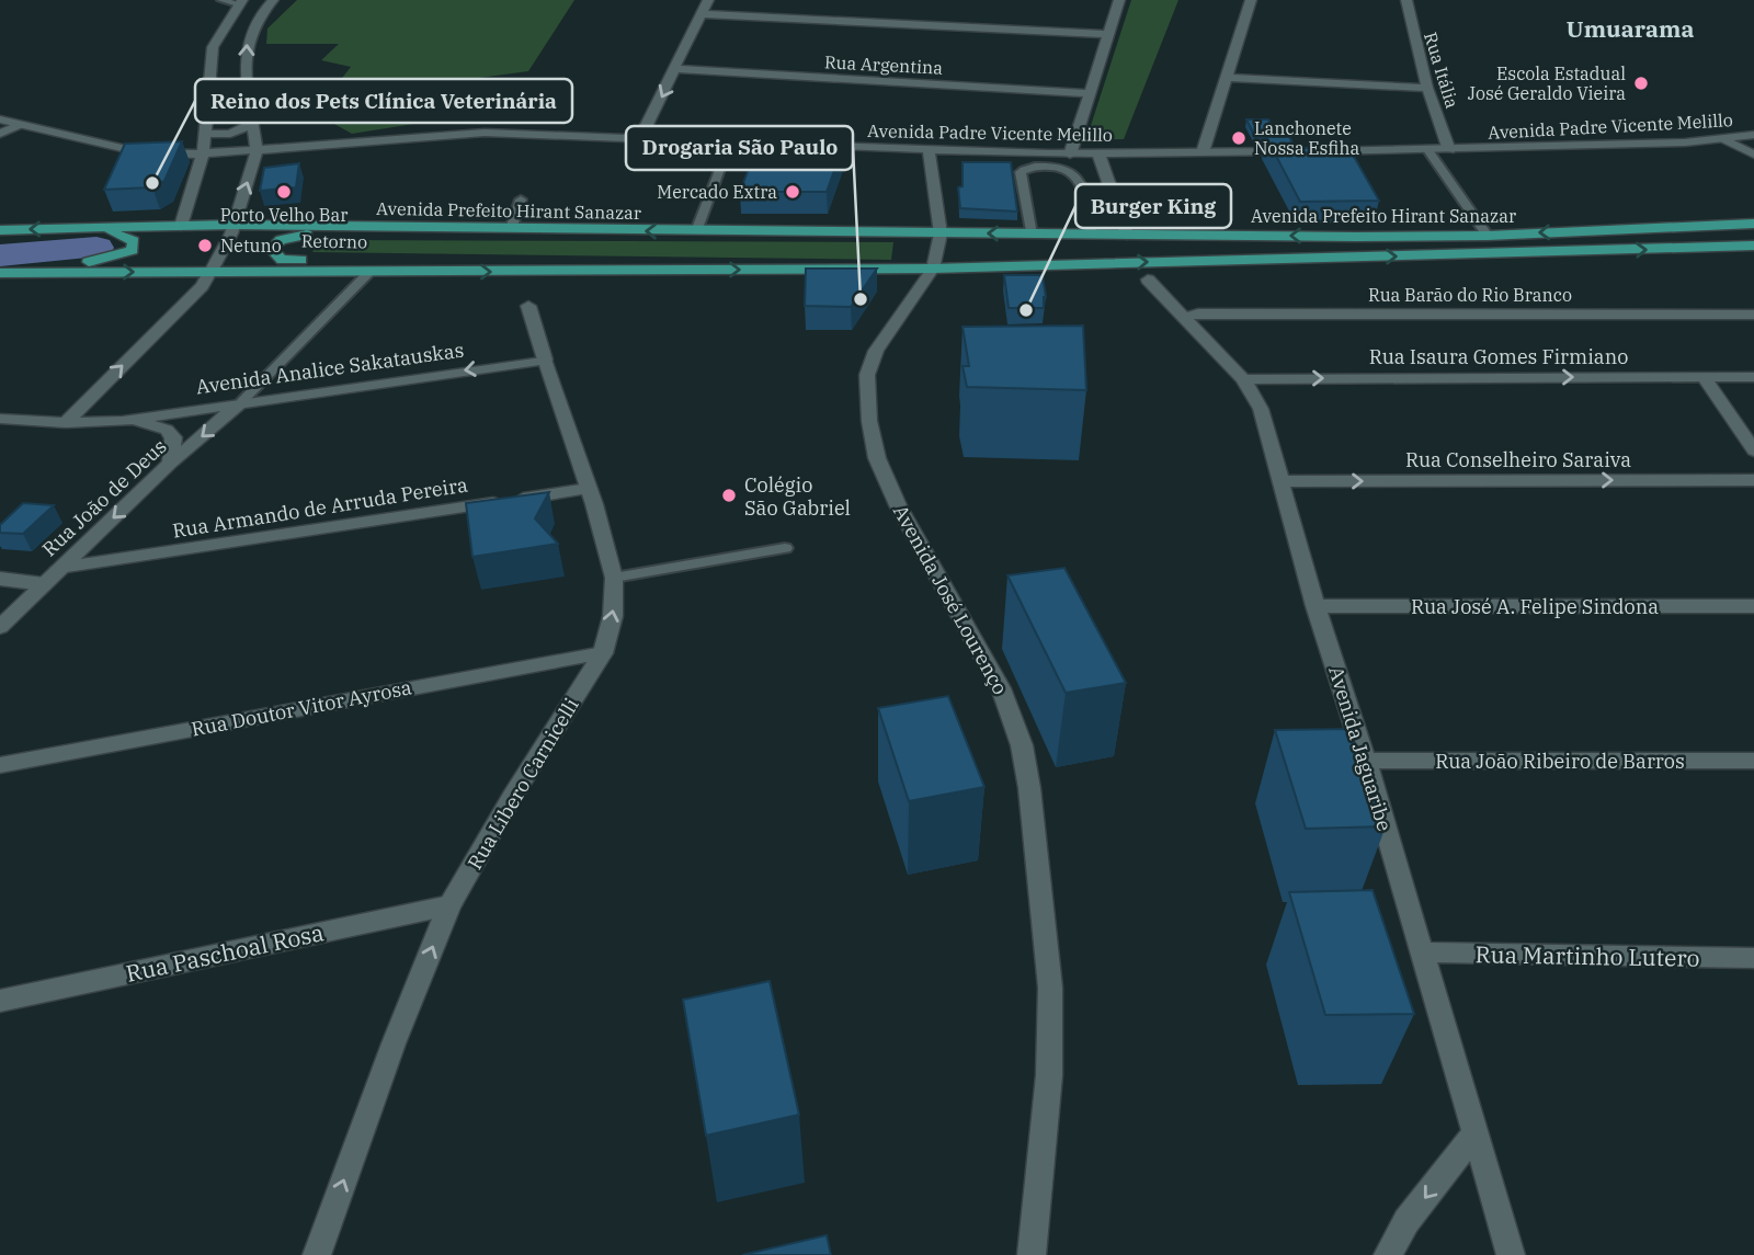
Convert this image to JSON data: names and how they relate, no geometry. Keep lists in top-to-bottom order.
{
  "streets": {
    "main road": ["Avenida Prefeito Hirant Sanazar", "Retorno"],
    "street": [
      "Rua Argentina",
      "Rua Itália",
      "Avenida Padre Vicente Melillo",
      "Rua Barão do Rio Branco",
      "Rua Isaura Gomes Firmiano",
      "Avenida Analice Sakatauskas",
      "Rua Conselheiro Saraiva",
      "Rua João de Deus",
      "Rua Armando de Arruda Pereira",
      "Avenida José Lourenço",
      "Rua José A. Felipe Sindona",
      "Rua Doutor Vitor Ayrosa",
      "Avenida Jaguaribe",
      "Rua João Ribeiro de Barros",
      "Rua Libero Carnicelli",
      "Rua Paschoal Rosa",
      "Rua Martinho Lutero"
    ]
  },
  "crossings": [
    ["Rua Itália", "Avenida Padre Vicente Melillo"],
    ["Avenida Padre Vicente Melillo", "Avenida José Lourenço"],
    ["Avenida Prefeito Hirant Sanazar", "Retorno"],
    ["Avenida Prefeito Hirant Sanazar", "Avenida José Lourenço"],
    ["Rua Barão do Rio Branco", "Avenida Jaguaribe"],
    ["Rua Isaura Gomes Firmiano", "Avenida Jaguaribe"],
    ["Avenida Analice Sakatauskas", "Rua João de Deus"],
    ["Avenida Analice Sakatauskas", "Rua Libero Carnicelli"],
    ["Rua Conselheiro Saraiva", "Avenida Jaguaribe"],
    ["Rua João de Deus", "Rua Armando de Arruda Pereira"],
    ["Rua Armando de Arruda Pereira", "Rua Libero Carnicelli"],
    ["Rua José A. Felipe Sindona", "Avenida Jaguaribe"],
    ["Rua Doutor Vitor Ayrosa", "Rua Libero Carnicelli"],
    ["Avenida Jaguaribe", "Rua João Ribeiro de Barros"],
    ["Avenida Jaguaribe", "Rua Martinho Lutero"],
    ["Rua Libero Carnicelli", "Rua Paschoal Rosa"]
  ],
  "one_way": [
    "Rua Isaura Gomes Firmiano",
    "Avenida Analice Sakatauskas",
    "Rua Conselheiro Saraiva",
    "Rua Libero Carnicelli"
  ],
  "districts": ["Umuarama"],
  "places": [
    "Escola Estadual José Geraldo Vieira",
    "Lanchonete Nossa Esfiha",
    "Reino dos Pets Clínica Veterinária",
    "Porto Velho Bar",
    "Mercado Extra",
    "Netuno",
    "Drogaria São Paulo",
    "Burger King",
    "Colégio São Gabriel"
  ]
}
